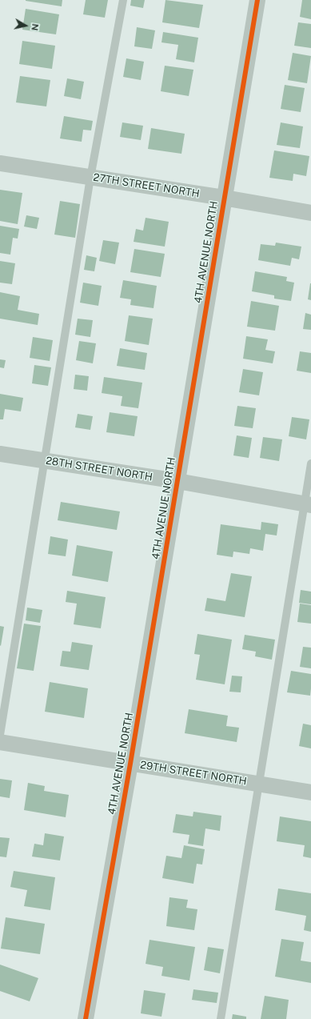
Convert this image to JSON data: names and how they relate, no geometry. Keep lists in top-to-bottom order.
{
  "streets": {
    "street": [
      "27TH STREET NORTH",
      "4TH AVENUE NORTH",
      "28TH STREET NORTH",
      "29TH STREET NORTH"
    ]
  },
  "crossings": [
    ["27TH STREET NORTH", "4TH AVENUE NORTH"],
    ["4TH AVENUE NORTH", "28TH STREET NORTH"],
    ["4TH AVENUE NORTH", "29TH STREET NORTH"]
  ],
  "north": "right"
}
